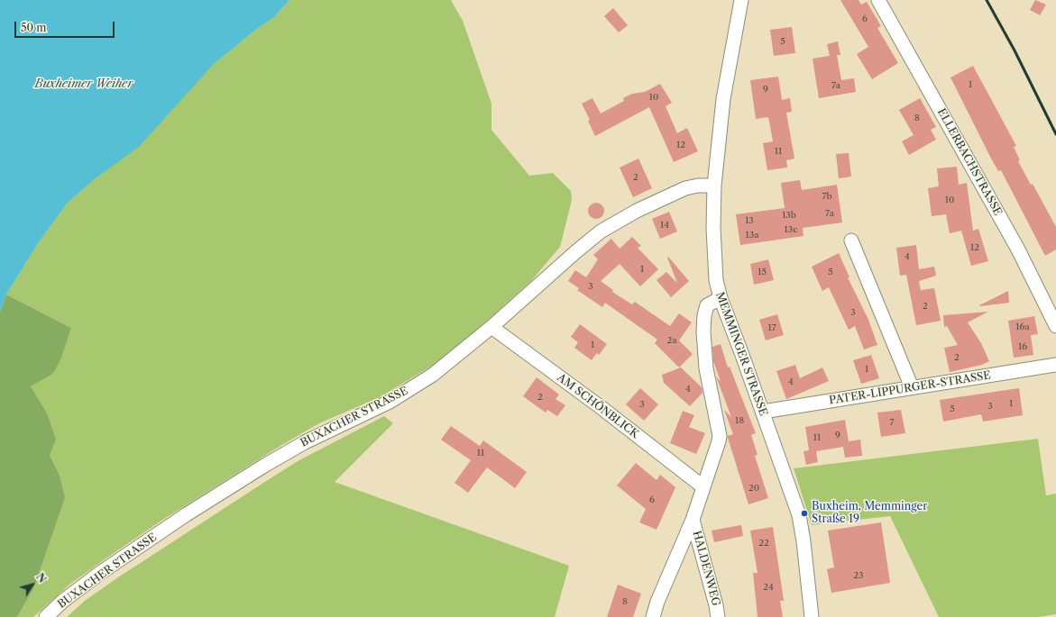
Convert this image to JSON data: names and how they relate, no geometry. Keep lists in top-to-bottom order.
{
  "streets": {
    "street": [
      "ELLERBACHSTRASSE",
      "MEMMINGER STRASSE",
      "PATER-LIPPURGER-STRASSE",
      "AM SCHÖNBLICK",
      "BUXACHER STRASSE",
      "HALDENWEG"
    ]
  },
  "crossings": [
    ["MEMMINGER STRASSE", "PATER-LIPPURGER-STRASSE"],
    ["MEMMINGER STRASSE", "BUXACHER STRASSE"],
    ["AM SCHÖNBLICK", "BUXACHER STRASSE"]
  ],
  "water": ["Buxheimer Weiher"],
  "places": ["Buxheim, Memminger Straße 19"],
  "house_numbers": [
    "6",
    "5",
    "1",
    "7a",
    "9",
    "10",
    "8",
    "12",
    "11",
    "2",
    "7b",
    "10",
    "7a",
    "13b",
    "13",
    "14",
    "13c",
    "13a",
    "12",
    "4",
    "1",
    "15",
    "5",
    "3",
    "2",
    "3",
    "16a",
    "17",
    "2a",
    "1",
    "16",
    "2",
    "1",
    "4",
    "4",
    "2",
    "1",
    "3",
    "3",
    "5",
    "18",
    "7",
    "9",
    "11",
    "11",
    "20",
    "6",
    "22",
    "23",
    "24",
    "8"
  ],
  "scale_bar": "50 m",
  "north": "top right"
}
